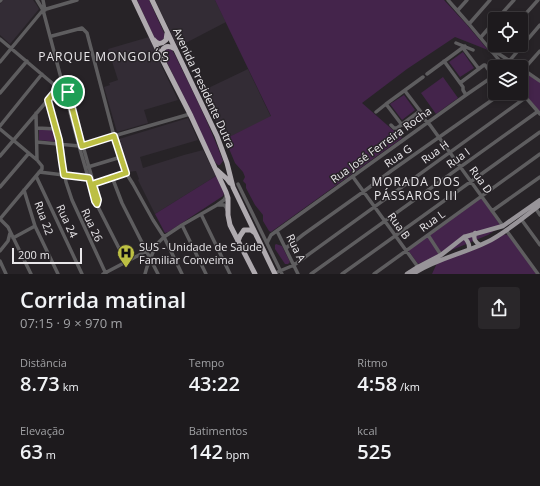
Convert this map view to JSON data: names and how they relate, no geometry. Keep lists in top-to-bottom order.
{
  "streets": {
    "highway": ["Avenida Presidente Dutra"],
    "street": [
      "Rua José Ferreira Rocha",
      "Rua H",
      "Rua G",
      "Rua I",
      "Rua D",
      "Rua 22",
      "Rua 24",
      "Rua L",
      "Rua 26",
      "Rua B",
      "Rua A"
    ]
  },
  "crossings": [
    ["Avenida Presidente Dutra", "Rua H"],
    ["Rua José Ferreira Rocha", "Rua D"],
    ["Rua José Ferreira Rocha", "Rua B"],
    ["Rua José Ferreira Rocha", "Rua A"],
    ["Rua H", "Rua D"],
    ["Rua H", "Rua B"],
    ["Rua H", "Rua A"],
    ["Rua G", "Rua D"],
    ["Rua G", "Rua B"],
    ["Rua G", "Rua A"],
    ["Rua I", "Rua D"],
    ["Rua I", "Rua B"],
    ["Rua D", "Rua L"],
    ["Rua L", "Rua B"]
  ],
  "districts": ["PARQUE MONGOIÓS", "MORADA DOS PÁSSAROS III"],
  "places": {
    "hospital": ["SUS - Unidade de Saúde Familiar Conveima"]
  },
  "scale_bar": "200 m",
  "page": {
    "scale": "200 m",
    "heading": ["Corrida matinal", "07:15 · 9 × 970 m"],
    "stats": [
      ["Distância", "8.73 km"],
      ["Tempo", "43:22"],
      ["Ritmo", "4:58 /km"],
      ["Elevação", "63 m"],
      ["Batimentos", "142 bpm"],
      ["kcal", "525"]
    ]
  }
}
